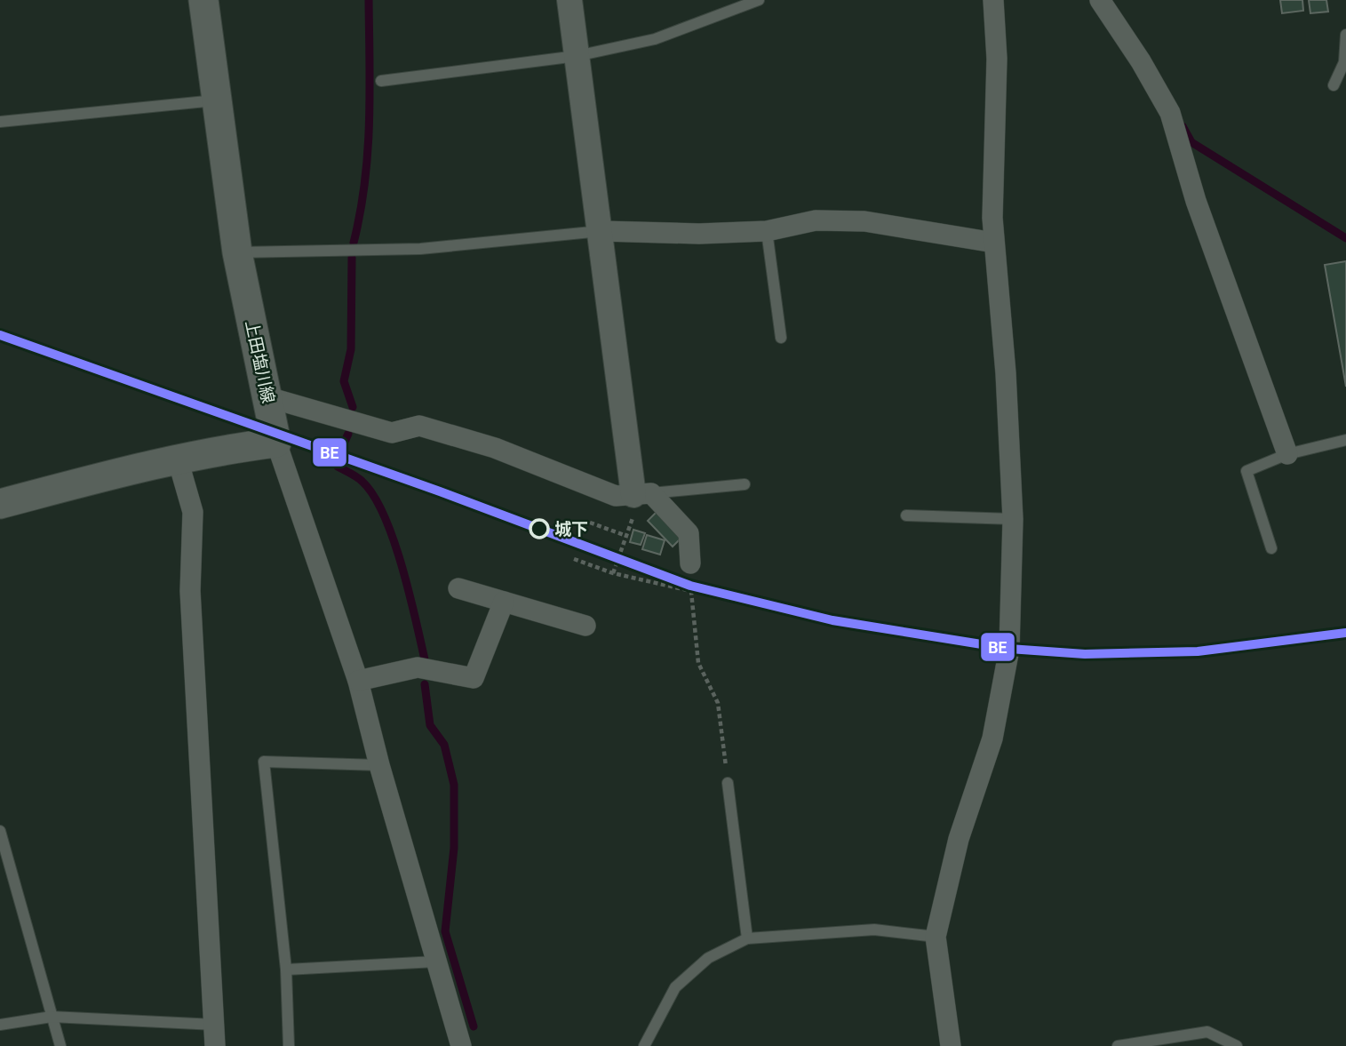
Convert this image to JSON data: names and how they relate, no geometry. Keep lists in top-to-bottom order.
{
  "streets": {
    "main road": ["上田塩川線"]
  },
  "places": ["城下"],
  "lines": ["transit line BE"]
}
